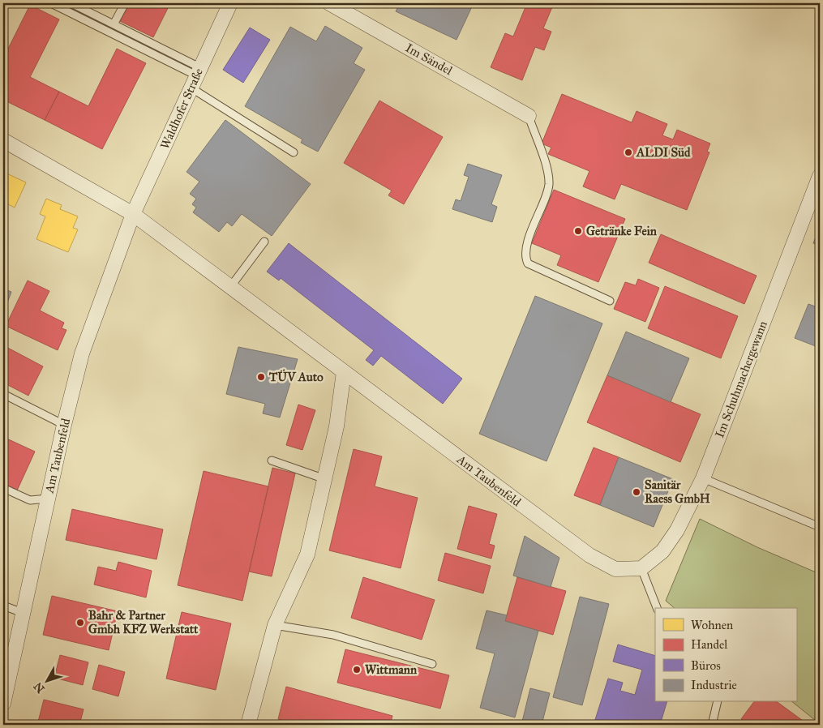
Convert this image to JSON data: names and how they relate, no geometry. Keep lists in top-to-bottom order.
{
  "streets": {
    "street": [
      "Im Sändel",
      "Waldhofer Straße",
      "Im Schuhmachergewann",
      "Am Taubenfeld"
    ]
  },
  "crossings": [
    ["Waldhofer Straße", "Am Taubenfeld"],
    ["Im Schuhmachergewann", "Am Taubenfeld"]
  ],
  "places": [
    "ALDI Süd",
    "Getränke Fein",
    "TÜV Auto",
    "Sanitär Raess GmbH",
    "Bahr & Partner Gmbh KFZ Werkstatt",
    "Wittmann"
  ],
  "legend": [
    "Wohnen",
    "Handel",
    "Büros",
    "Industrie"
  ],
  "north": "bottom left"
}
